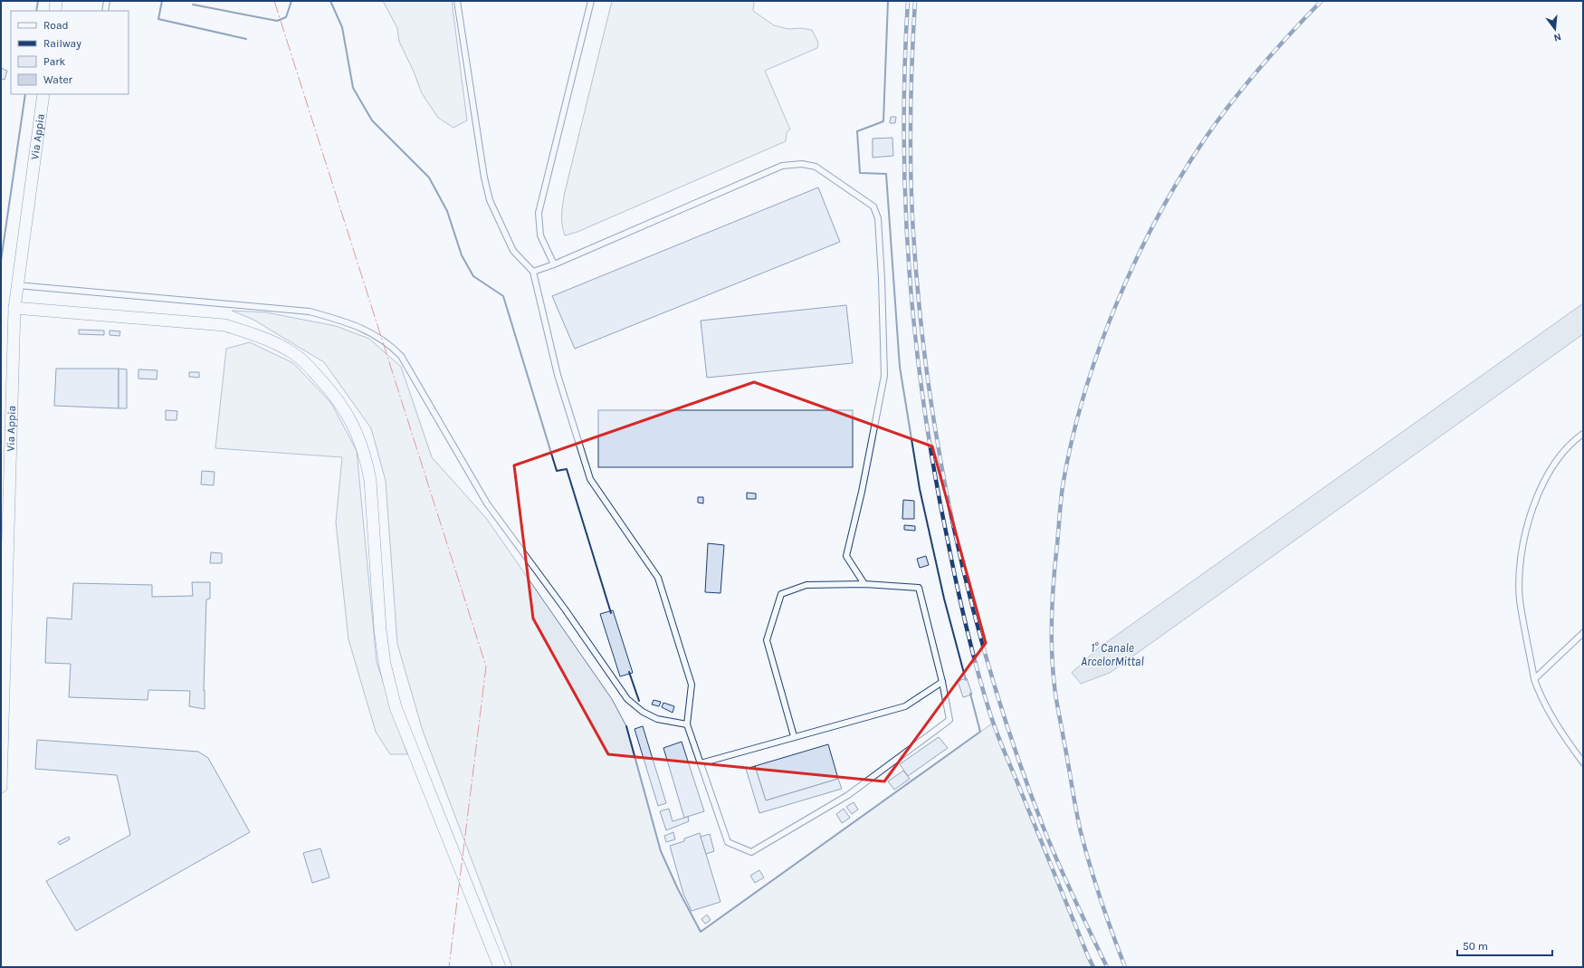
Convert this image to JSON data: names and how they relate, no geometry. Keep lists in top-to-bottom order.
{
  "streets": {
    "street": ["Via Appia"]
  },
  "water": ["1° Canale ArcelorMittal"],
  "legend": [
    "Road",
    "Railway",
    "Park",
    "Water"
  ],
  "scale_bar": "50 m",
  "north": "bottom"
}
